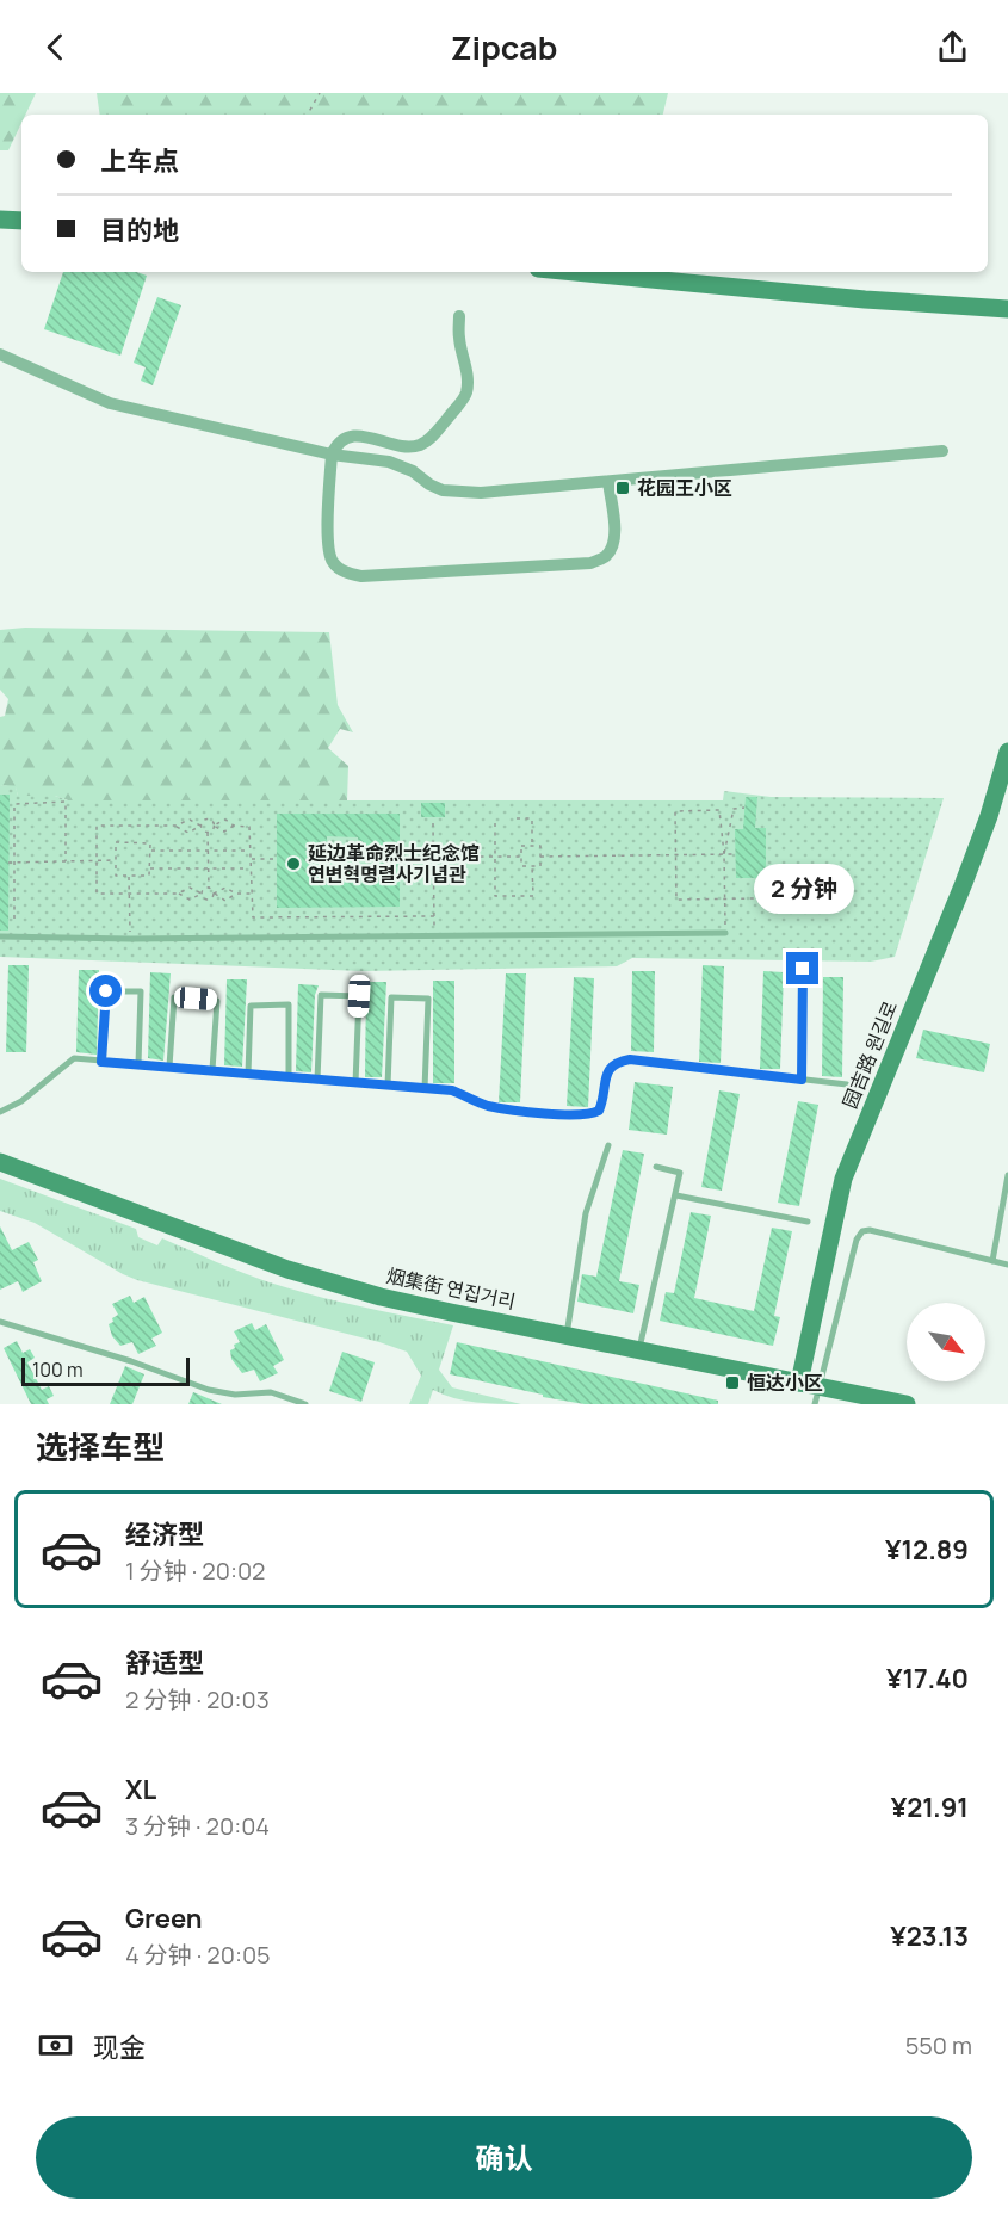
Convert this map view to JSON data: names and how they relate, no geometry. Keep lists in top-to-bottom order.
{
  "streets": {
    "main road": ["园吉路 원길로", "烟集街 연집거리"]
  },
  "crossings": [
    ["园吉路 원길로", "烟集街 연집거리"]
  ],
  "places": {
    "transit": ["花园王小区", "恒达小区"],
    "other": ["延边革命烈士纪念馆 연변혁명렬사기념관"]
  },
  "scale_bar": "100 m",
  "north": "bottom right",
  "page": {
    "header": "Zipcab",
    "banner": ["上车点", "目的地"],
    "bubble": "2 分钟",
    "scale": "100 m",
    "heading": "选择车型",
    "list": [
      {
        "name": "经济型",
        "note": "1 分钟 · 20:02",
        "value": "¥12.89"
      },
      {
        "name": "舒适型",
        "note": "2 分钟 · 20:03",
        "value": "¥17.40"
      },
      {
        "name": "XL",
        "note": "3 分钟 · 20:04",
        "value": "¥21.91"
      },
      {
        "name": "Green",
        "note": "4 分钟 · 20:05",
        "value": "¥23.13"
      }
    ],
    "pay": ["现金", "550 m"],
    "buttons": "确认"
  }
}
